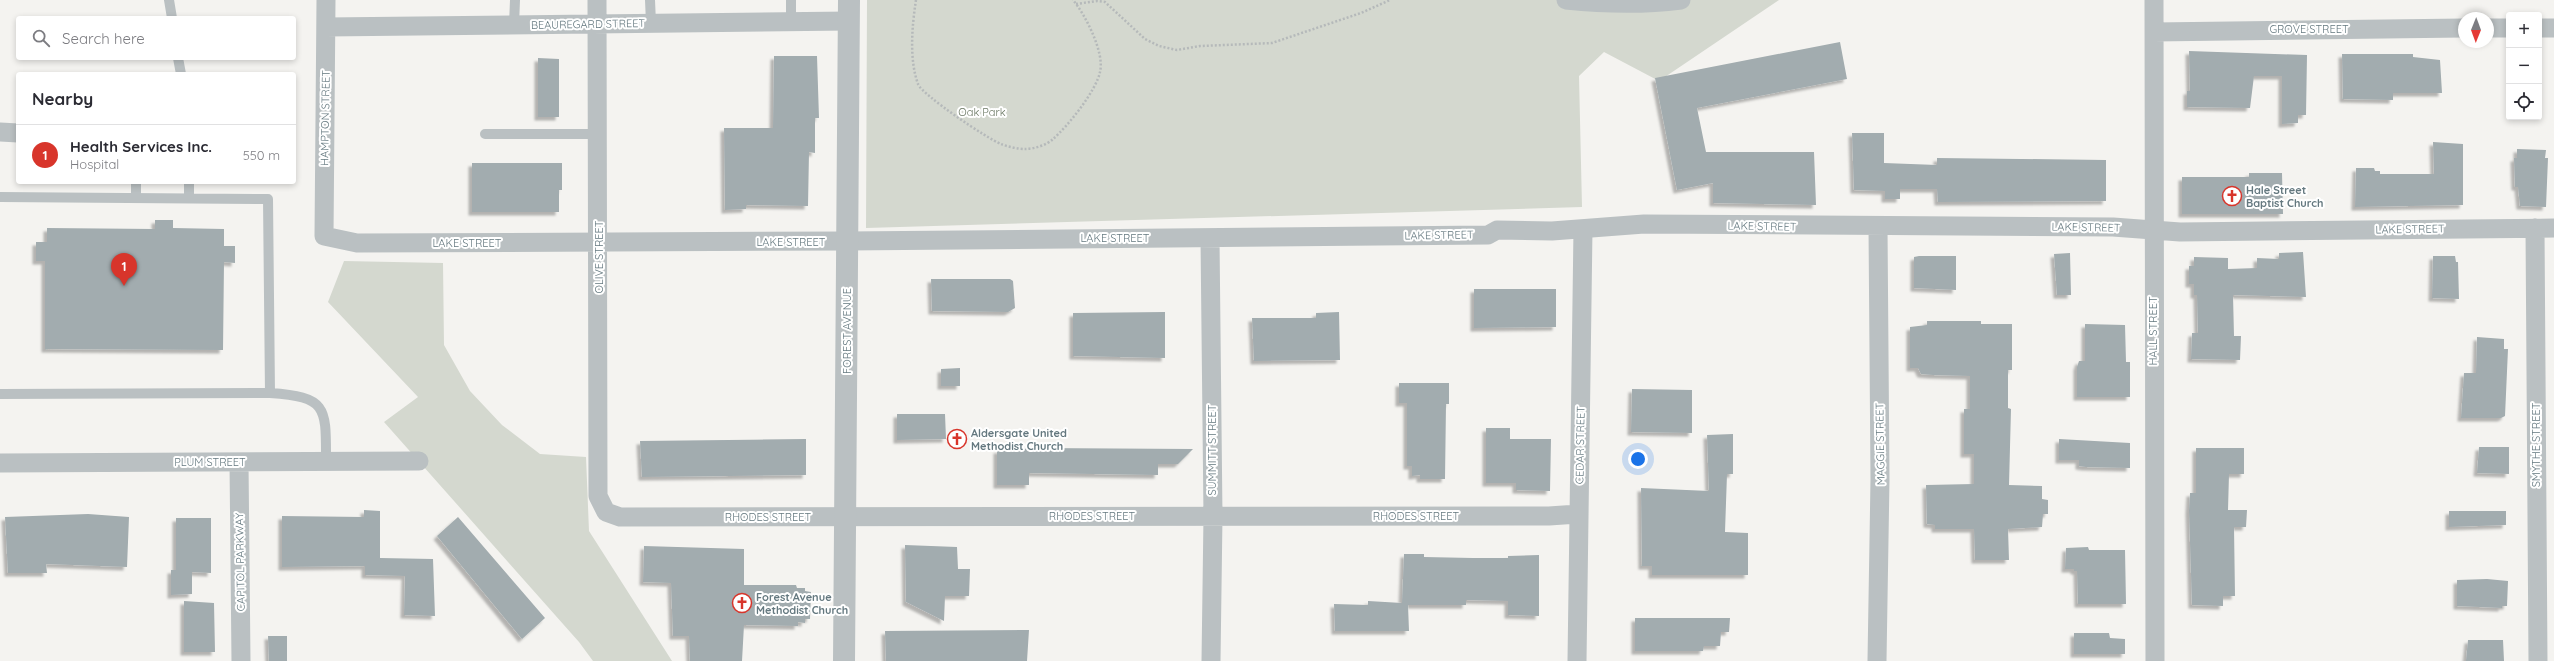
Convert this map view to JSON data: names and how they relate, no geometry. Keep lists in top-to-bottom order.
{
  "streets": {
    "street": [
      "BEAUREGARD STREET",
      "GROVE STREET",
      "HAMPTON STREET",
      "LAKE STREET",
      "OLIVE STREET",
      "FOREST AVENUE",
      "HALL STREET",
      "MAGGIE STREET",
      "CEDAR STREET",
      "SMYTHE STREET",
      "SUMMITT STREET",
      "PLUM STREET",
      "RHODES STREET",
      "CAPITOL PARKWAY"
    ]
  },
  "crossings": [
    ["BEAUREGARD STREET", "HAMPTON STREET"],
    ["BEAUREGARD STREET", "OLIVE STREET"],
    ["BEAUREGARD STREET", "FOREST AVENUE"],
    ["GROVE STREET", "HALL STREET"],
    ["HAMPTON STREET", "LAKE STREET"],
    ["LAKE STREET", "OLIVE STREET"],
    ["LAKE STREET", "FOREST AVENUE"],
    ["LAKE STREET", "HALL STREET"],
    ["LAKE STREET", "MAGGIE STREET"],
    ["LAKE STREET", "CEDAR STREET"],
    ["LAKE STREET", "SMYTHE STREET"],
    ["LAKE STREET", "SUMMITT STREET"],
    ["OLIVE STREET", "RHODES STREET"],
    ["FOREST AVENUE", "RHODES STREET"],
    ["CEDAR STREET", "RHODES STREET"],
    ["SUMMITT STREET", "RHODES STREET"],
    ["PLUM STREET", "CAPITOL PARKWAY"]
  ],
  "parks": ["Oak Park"],
  "places": {
    "church": ["Hale Street Baptist Church", "Aldersgate United Methodist Church", "Forest Avenue Methodist Church"]
  },
  "north": "bottom",
  "page": {
    "map_buttons": ["+", "−"],
    "search": "Search here",
    "heading": "Nearby",
    "list": [
      {
        "mark": "1",
        "name": "Health Services Inc.",
        "note": "Hospital",
        "value": "550 m"
      }
    ],
    "pins": "1"
  }
}
